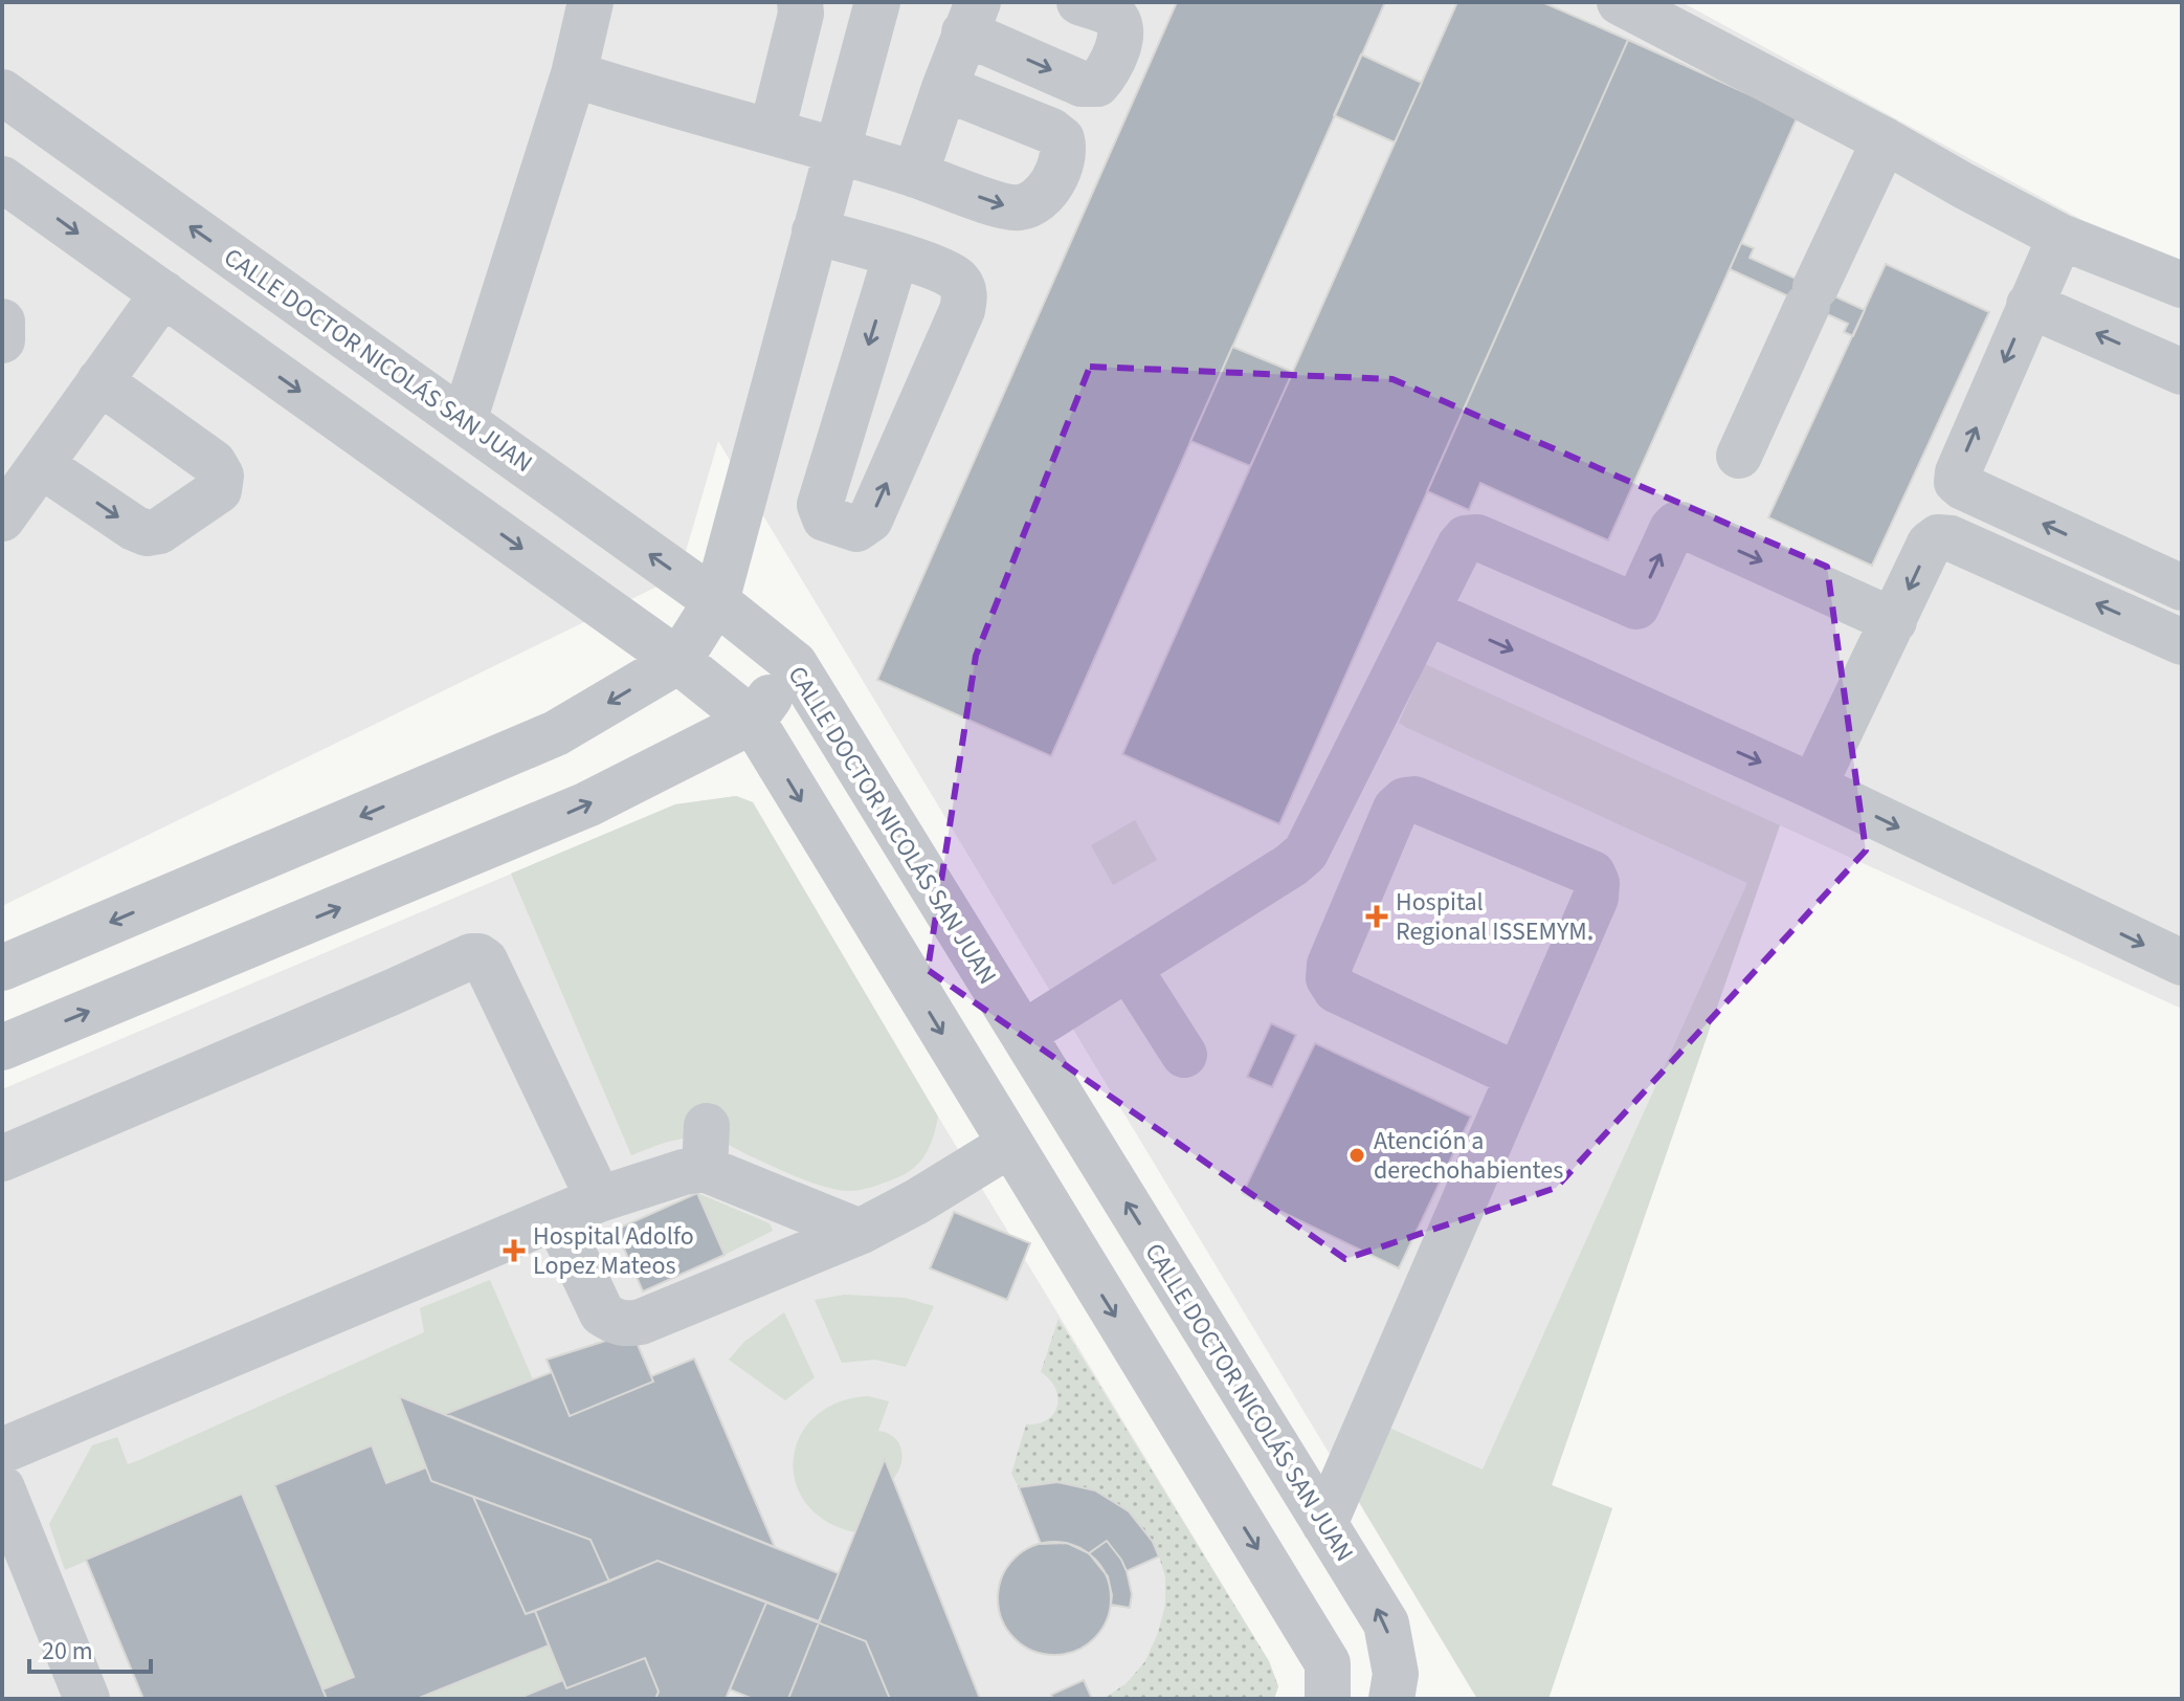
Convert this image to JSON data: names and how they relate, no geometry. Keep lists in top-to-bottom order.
{
  "streets": {
    "street": ["CALLE DOCTOR NICOLÁS SAN JUAN"]
  },
  "places": {
    "health": ["Hospital Regional ISSEMYM.", "Hospital Adolfo Lopez Mateos"],
    "other": ["Atención a derechohabientes"]
  },
  "scale_bar": "20 m"
}
